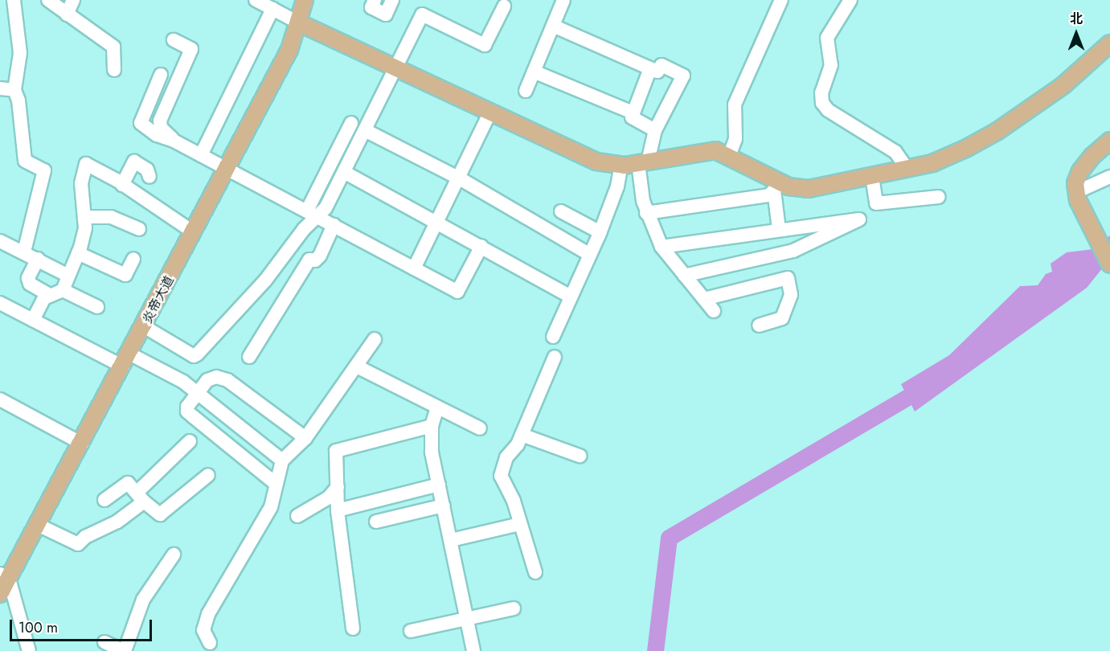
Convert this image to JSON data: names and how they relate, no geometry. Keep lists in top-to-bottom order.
{
  "streets": {
    "main road": ["炎帝大道"]
  },
  "scale_bar": "100 m",
  "north": "top"
}
